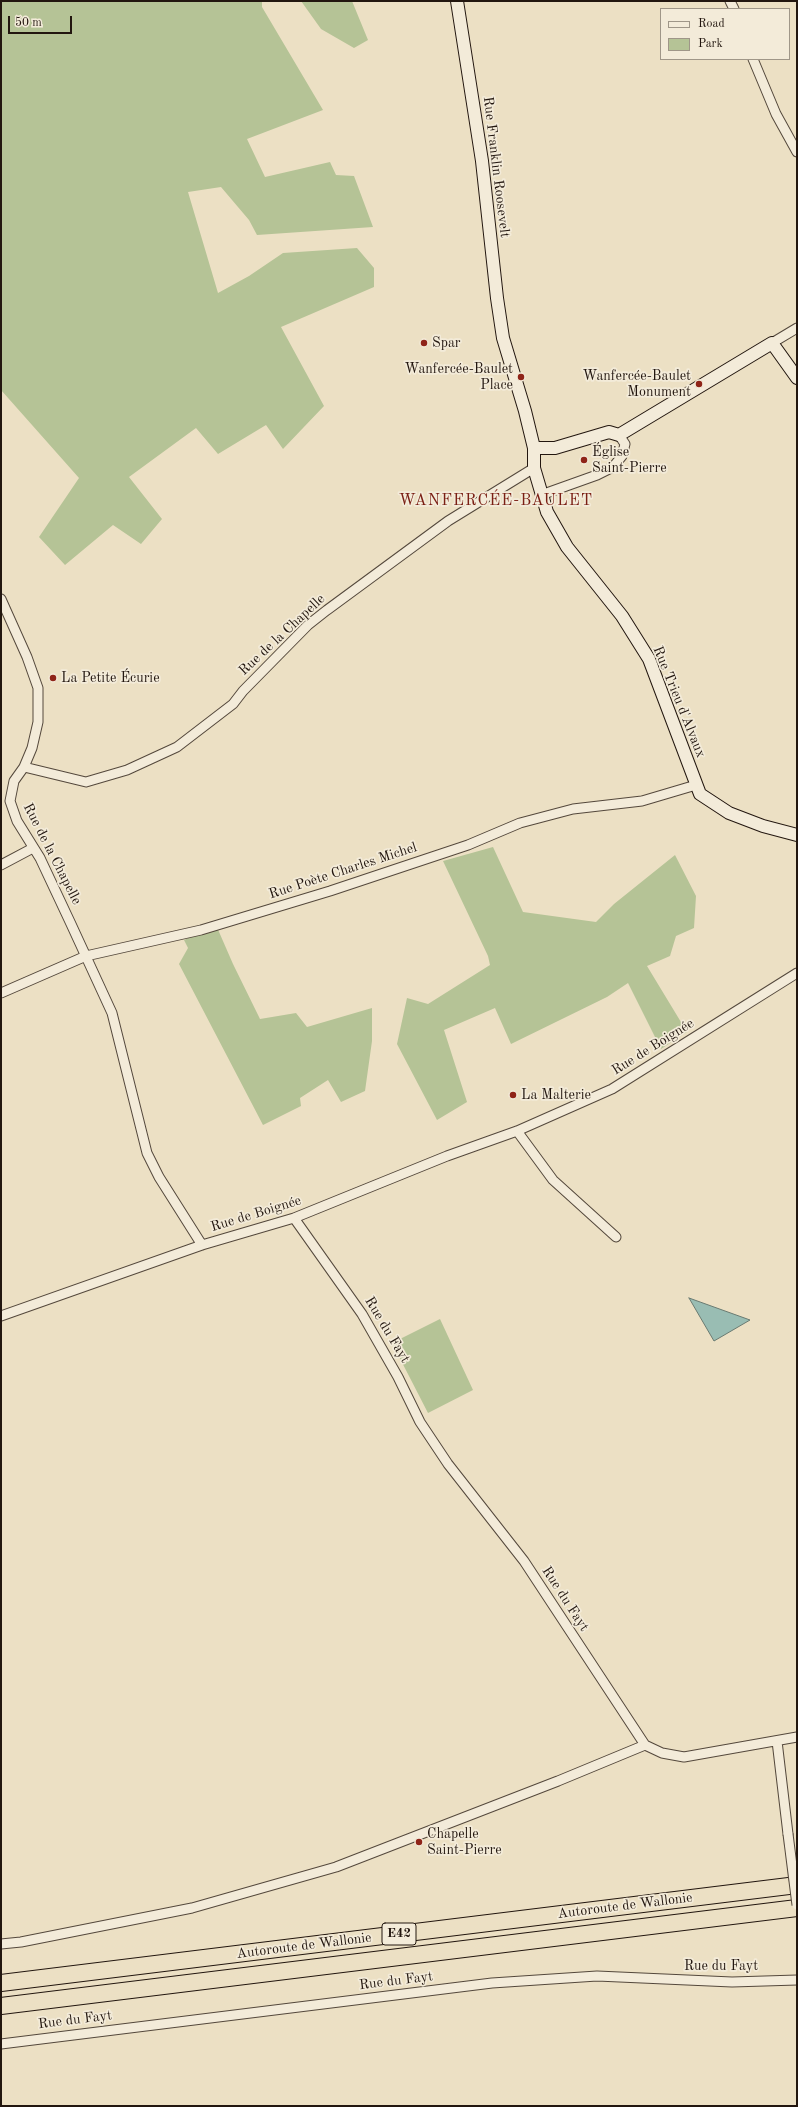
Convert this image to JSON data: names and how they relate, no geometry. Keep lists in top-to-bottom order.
{
  "streets": {
    "highway": ["Autoroute de Wallonie", "E42"],
    "main road": ["Rue Franklin Roosevelt", "Rue Trieu d'Alvaux"],
    "street": [
      "Rue de la Chapelle",
      "Rue Poète Charles Michel",
      "Rue de Boignée",
      "Rue du Fayt"
    ]
  },
  "crossings": [
    ["Rue Franklin Roosevelt", "Rue Trieu d'Alvaux"],
    ["Rue de la Chapelle", "Rue Trieu d'Alvaux"],
    ["Rue de la Chapelle", "Rue Poète Charles Michel"],
    ["Rue de la Chapelle", "Rue de Boignée"],
    ["Rue Trieu d'Alvaux", "Rue Poète Charles Michel"],
    ["Rue de Boignée", "Rue du Fayt"]
  ],
  "districts": ["WANFERCÉE-BAULET"],
  "places": [
    "Spar",
    "Wanfercée-Baulet Place",
    "Wanfercée-Baulet Monument",
    "Église Saint-Pierre",
    "La Petite Écurie",
    "La Malterie",
    "Chapelle Saint-Pierre"
  ],
  "legend": ["Road", "Park"],
  "scale_bar": "50 m"
}
